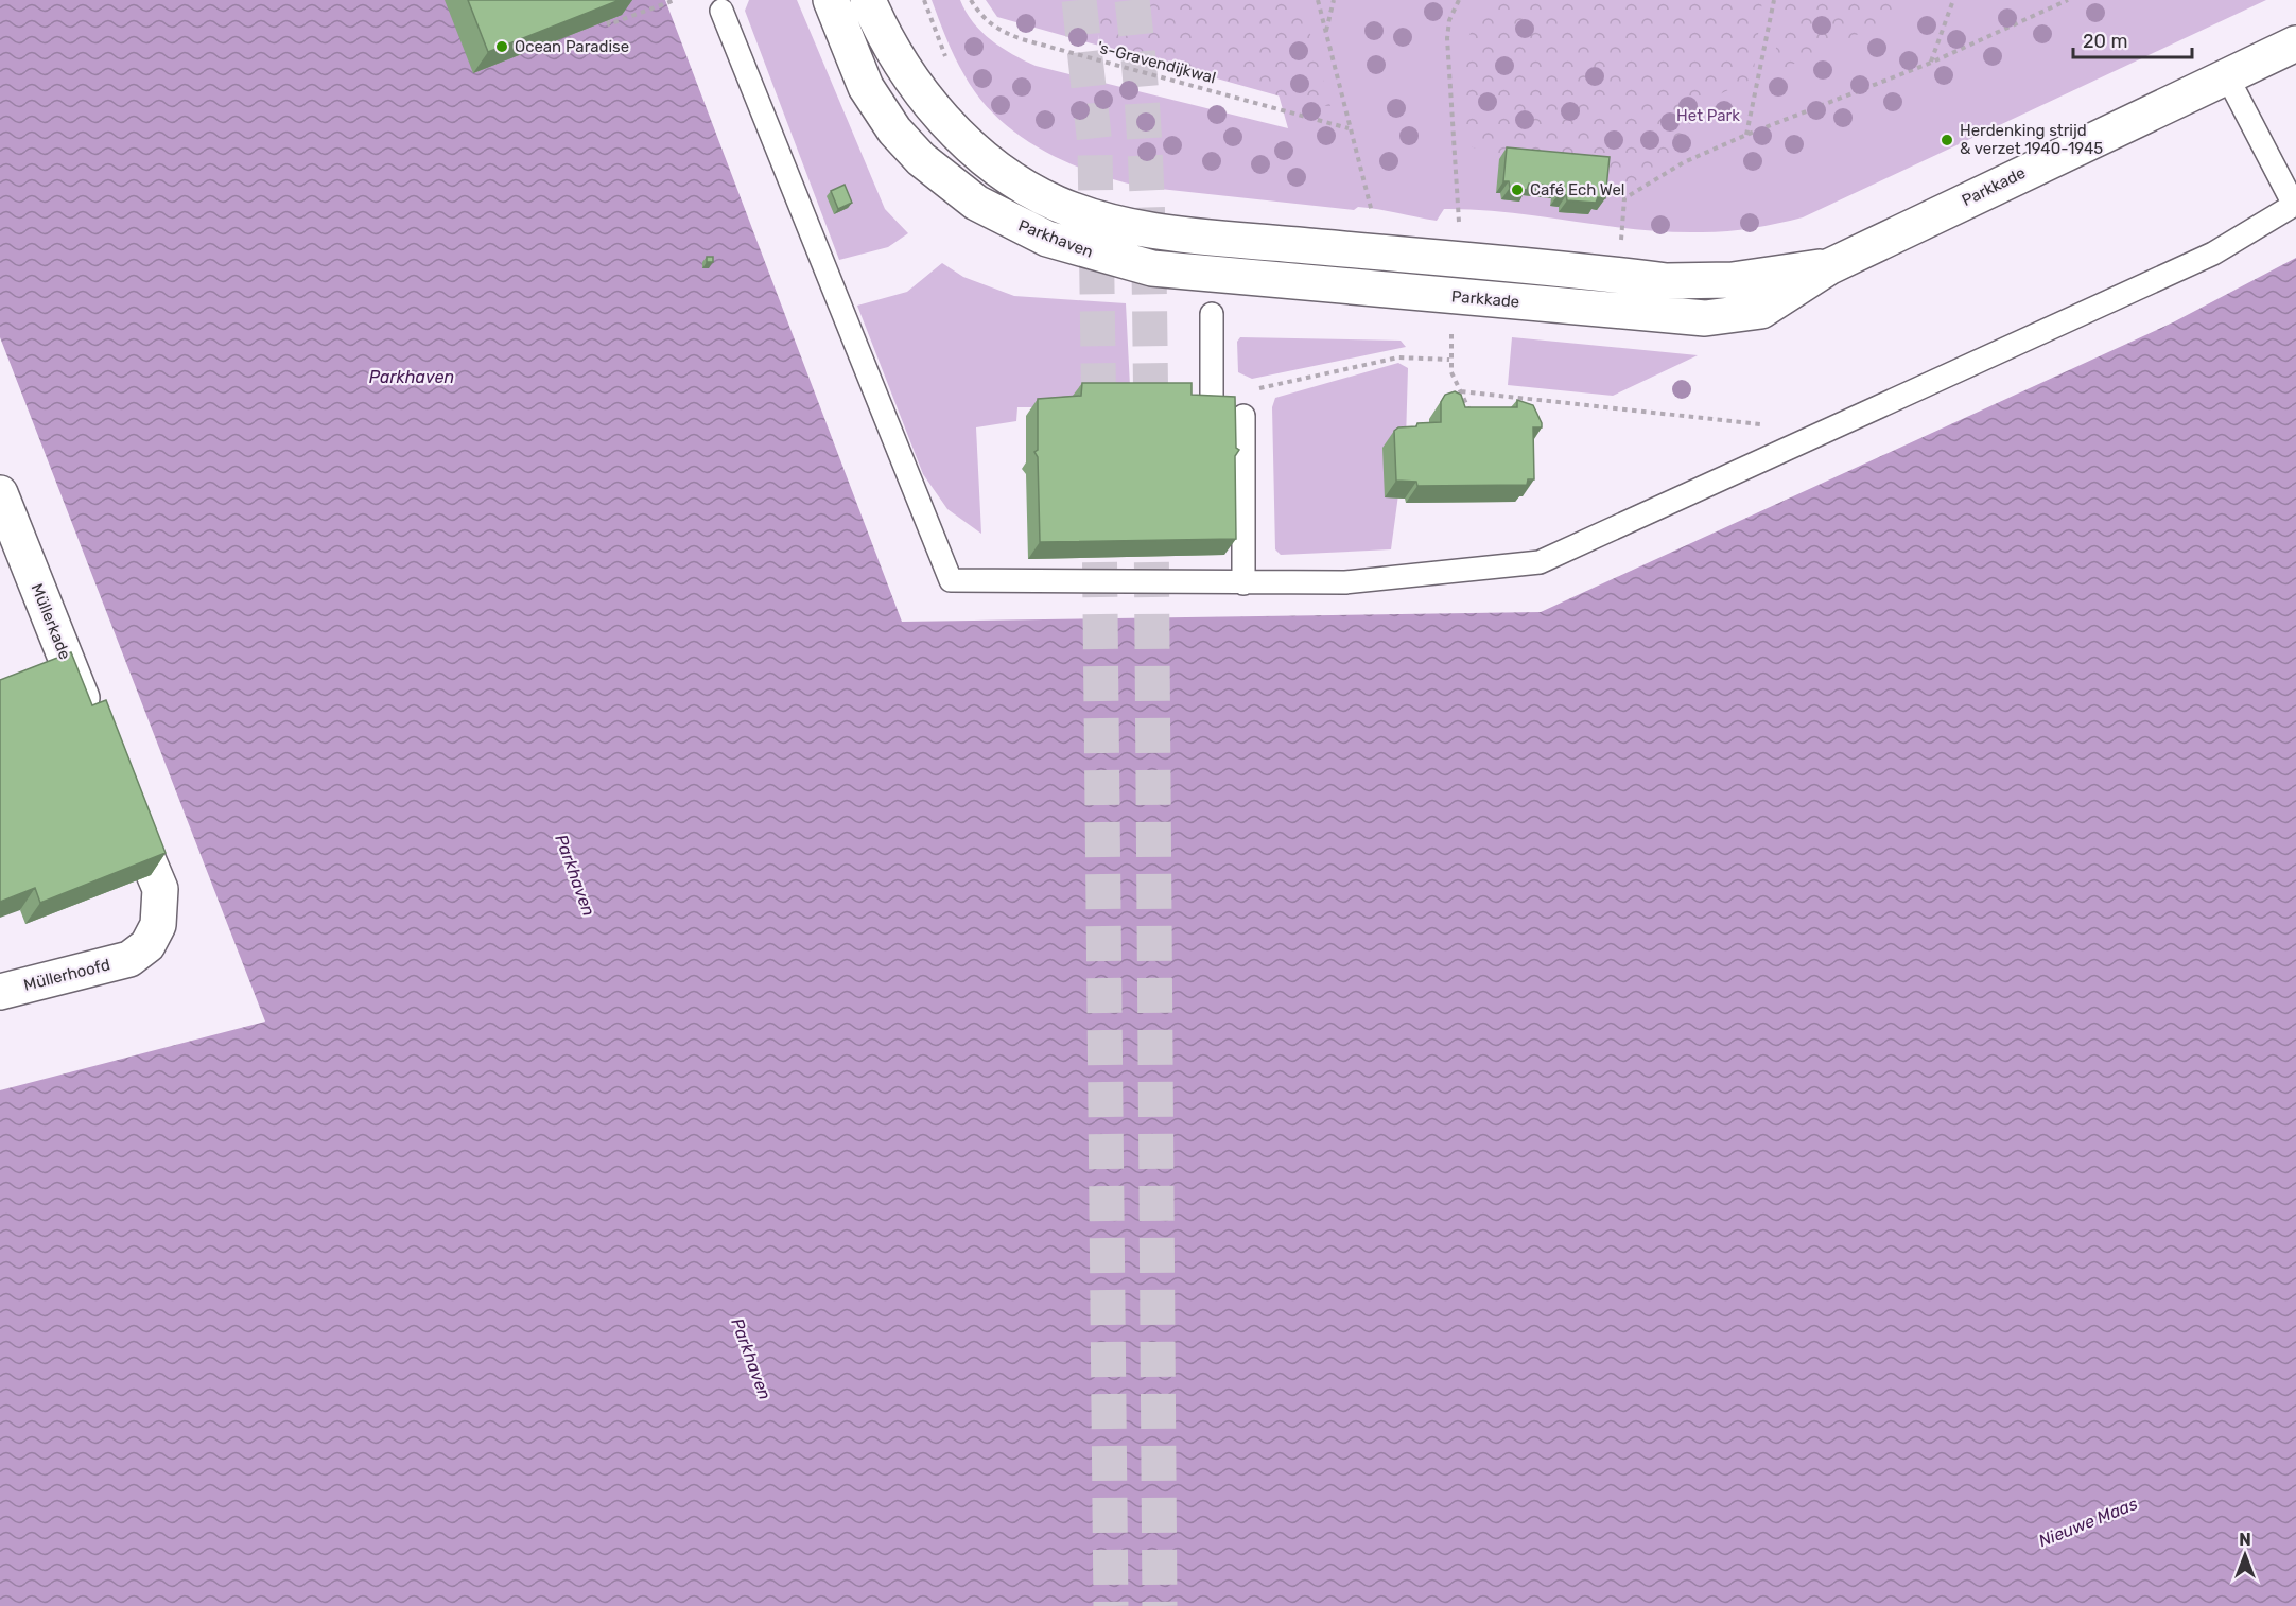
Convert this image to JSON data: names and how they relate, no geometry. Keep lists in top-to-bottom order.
{
  "streets": {
    "street": [
      "Parkkade",
      "Parkhaven",
      "Müllerkade",
      "Müllerhoofd"
    ],
    "path": ["'s-Gravendijkwal"]
  },
  "crossings": [
    ["Parkkade", "Parkhaven"]
  ],
  "water": ["Parkhaven", "Nieuwe Maas"],
  "parks": ["Het Park"],
  "places": ["Ocean Paradise", "Herdenking strijd & verzet 1940-1945", "Café Ech Wel"],
  "scale_bar": "20 m",
  "north": "top"
}
